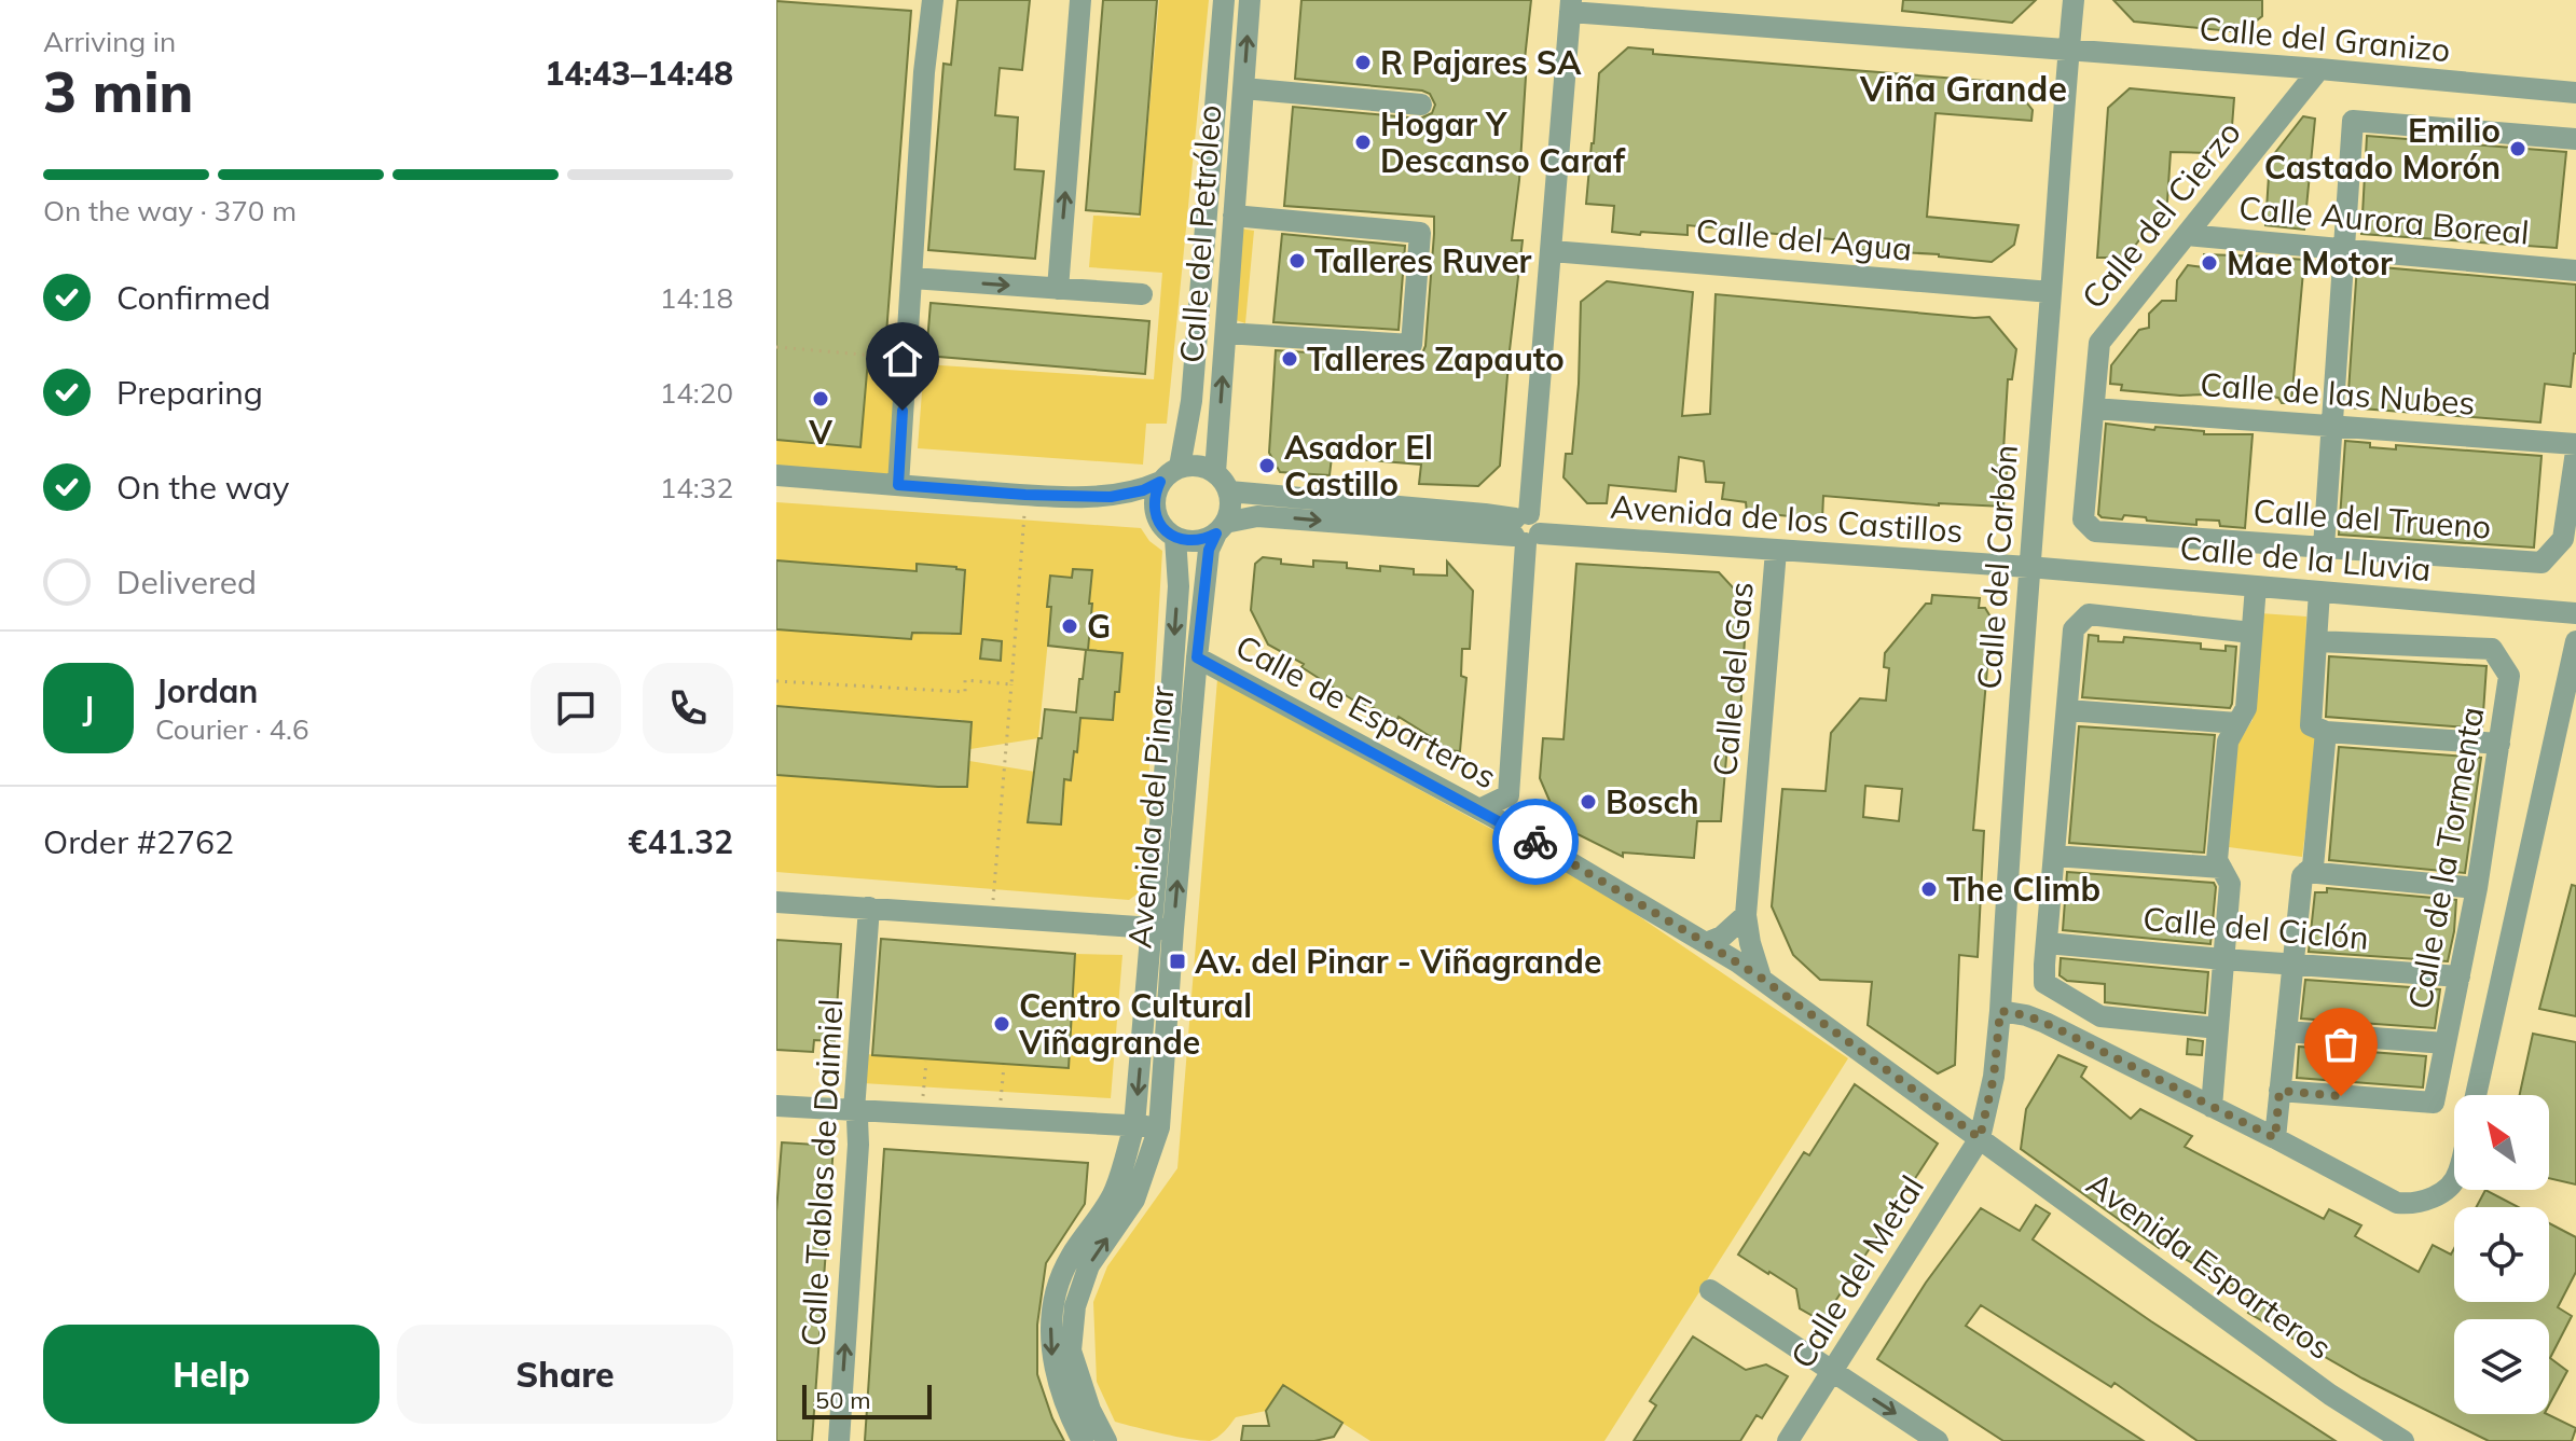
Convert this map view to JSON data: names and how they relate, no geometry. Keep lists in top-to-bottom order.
{
  "streets": {
    "street": [
      "Calle del Granizo",
      "Calle del Cierzo",
      "Calle Aurora Boreal",
      "Calle del Petróleo",
      "Calle del Agua",
      "Calle de las Nubes",
      "Avenida de los Castillos",
      "Calle del Trueno",
      "Calle de la Lluvia",
      "Calle del Carbón",
      "Calle del Gas",
      "Calle de Esparteros",
      "Avenida del Pinar",
      "Calle de la Tormenta",
      "Calle del Ciclón",
      "Calle Tablas de Daimiel",
      "Avenida Esparteros",
      "Calle del Metal"
    ]
  },
  "crossings": [
    ["Calle del Granizo", "Calle del Cierzo"],
    ["Calle del Granizo", "Calle del Carbón"],
    ["Calle del Cierzo", "Calle Aurora Boreal"],
    ["Calle del Cierzo", "Calle de las Nubes"],
    ["Calle del Cierzo", "Calle del Trueno"],
    ["Calle del Petróleo", "Avenida de los Castillos"],
    ["Calle del Petróleo", "Avenida del Pinar"],
    ["Calle del Agua", "Calle del Carbón"],
    ["Avenida de los Castillos", "Calle de la Lluvia"],
    ["Avenida de los Castillos", "Calle del Carbón"],
    ["Avenida de los Castillos", "Calle del Gas"],
    ["Avenida de los Castillos", "Avenida del Pinar"],
    ["Calle de la Lluvia", "Calle del Carbón"],
    ["Calle del Carbón", "Calle de Esparteros"],
    ["Calle del Carbón", "Avenida Esparteros"],
    ["Calle del Carbón", "Calle del Metal"],
    ["Calle del Gas", "Calle de Esparteros"],
    ["Calle de Esparteros", "Avenida del Pinar"],
    ["Calle de Esparteros", "Avenida Esparteros"],
    ["Calle de Esparteros", "Calle del Metal"],
    ["Calle de la Tormenta", "Calle del Ciclón"],
    ["Avenida Esparteros", "Calle del Metal"]
  ],
  "one_way": ["Calle Tablas de Daimiel"],
  "districts": ["Viña Grande"],
  "places": {
    "other": [
      "R Pajares SA",
      "Hogar Y Descanso Caraf",
      "Emilio Castado Morón",
      "Talleres Ruver",
      "Mae Motor",
      "Talleres Zapauto",
      "V",
      "Asador El Castillo",
      "G",
      "Bosch",
      "The Climb",
      "Centro Cultural Viñagrande"
    ],
    "transit": ["Av. del Pinar - Viñagrande"]
  },
  "scale_bar": "50 m",
  "north": "top left",
  "page": {
    "heading": ["3 min", "Arriving in", "14:43–14:48"],
    "panel": [
      "Jordan",
      "Courier · 4.6",
      "Order #2762",
      "€41.32"
    ],
    "bar": "On the way · 370 m",
    "list": [
      ["Confirmed", "14:18"],
      ["Preparing", "14:20"],
      ["On the way", "14:32"],
      "Delivered"
    ],
    "round": "J",
    "buttons": ["Help", "Share"],
    "scale": "50 m"
  }
}
